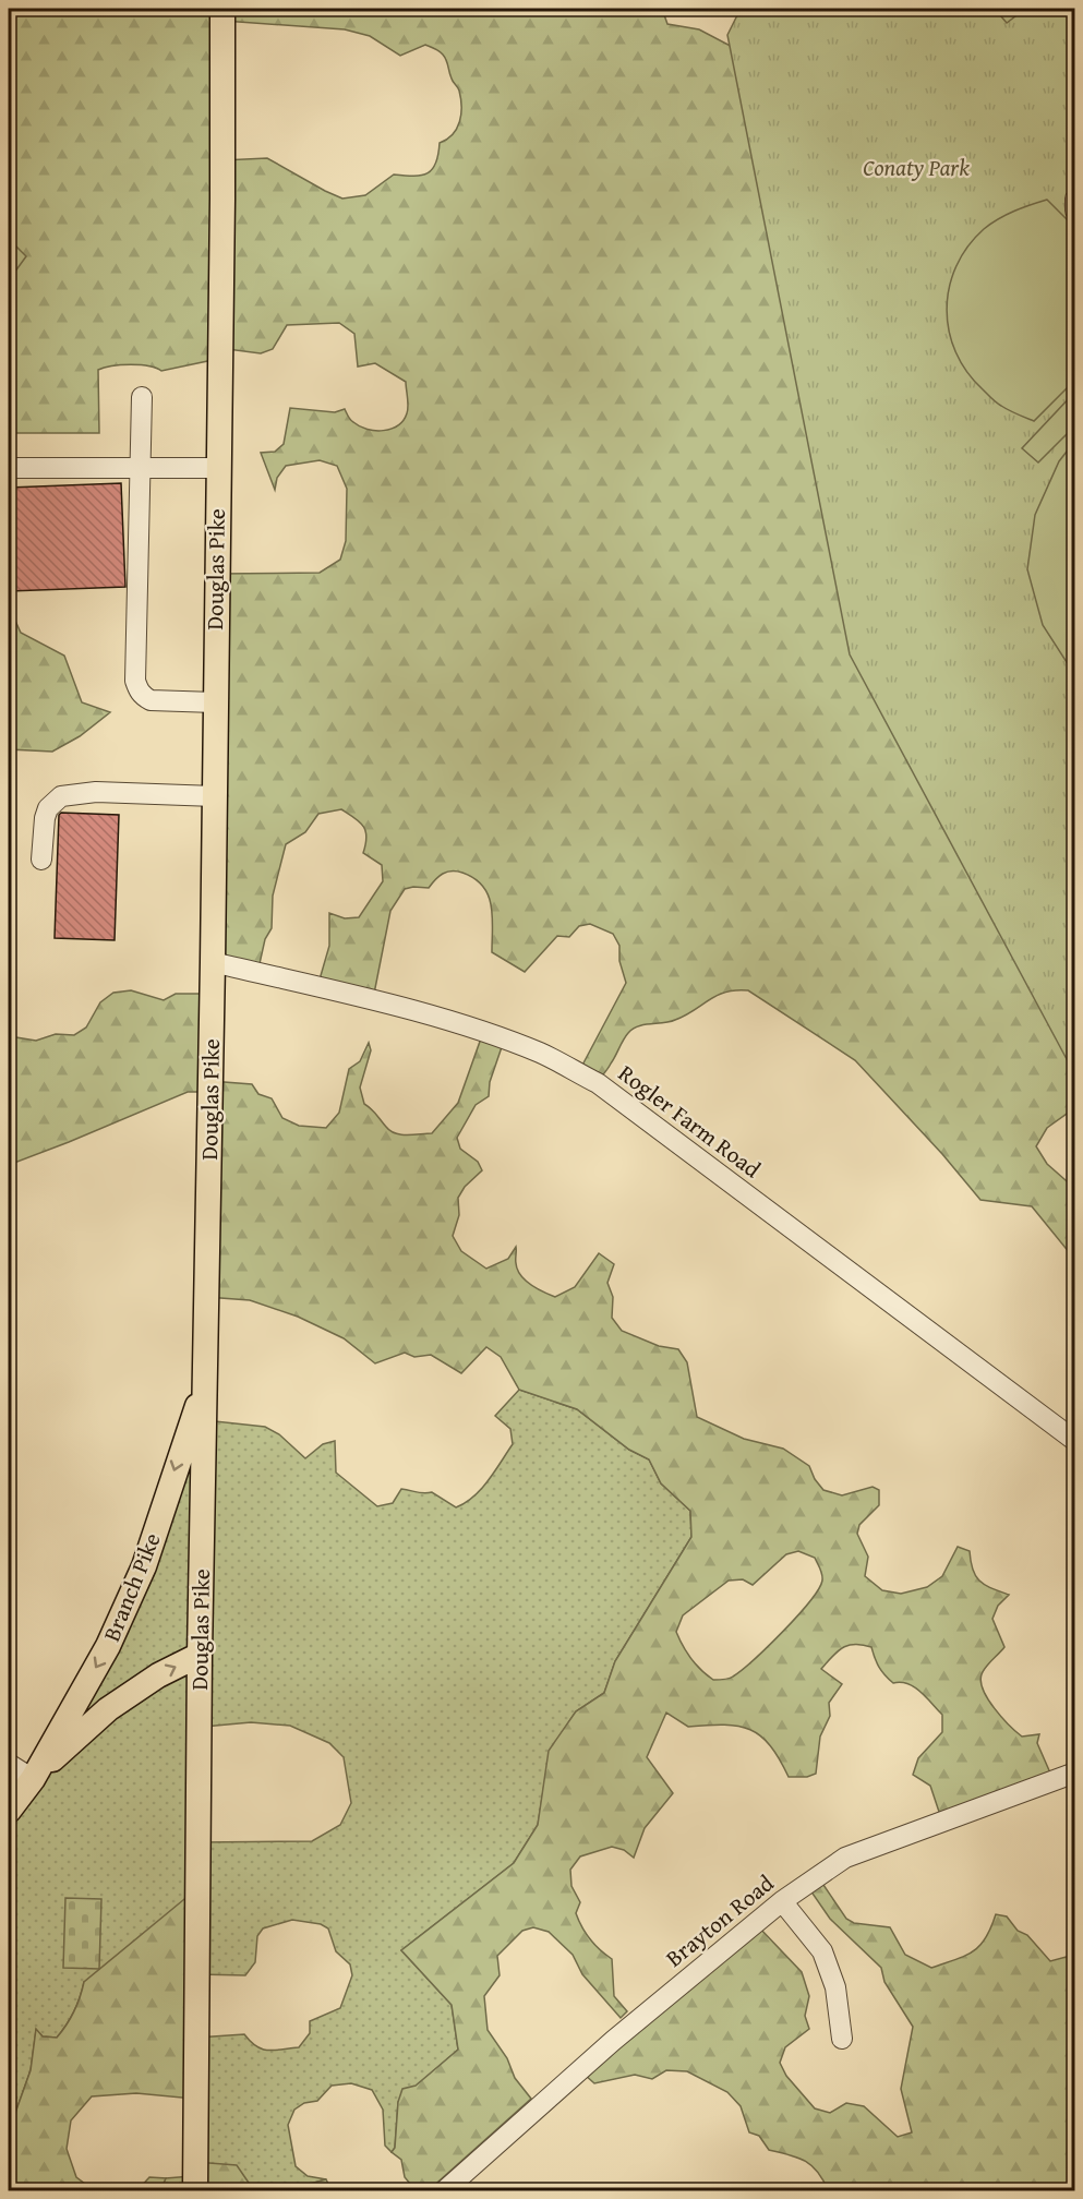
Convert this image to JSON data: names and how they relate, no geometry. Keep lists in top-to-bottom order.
{
  "streets": {
    "main road": ["Douglas Pike", "Branch Pike"],
    "street": ["Rogler Farm Road", "Brayton Road"]
  },
  "crossings": [
    ["Douglas Pike", "Rogler Farm Road"],
    ["Douglas Pike", "Branch Pike"]
  ],
  "parks": ["Conaty Park"]
}
